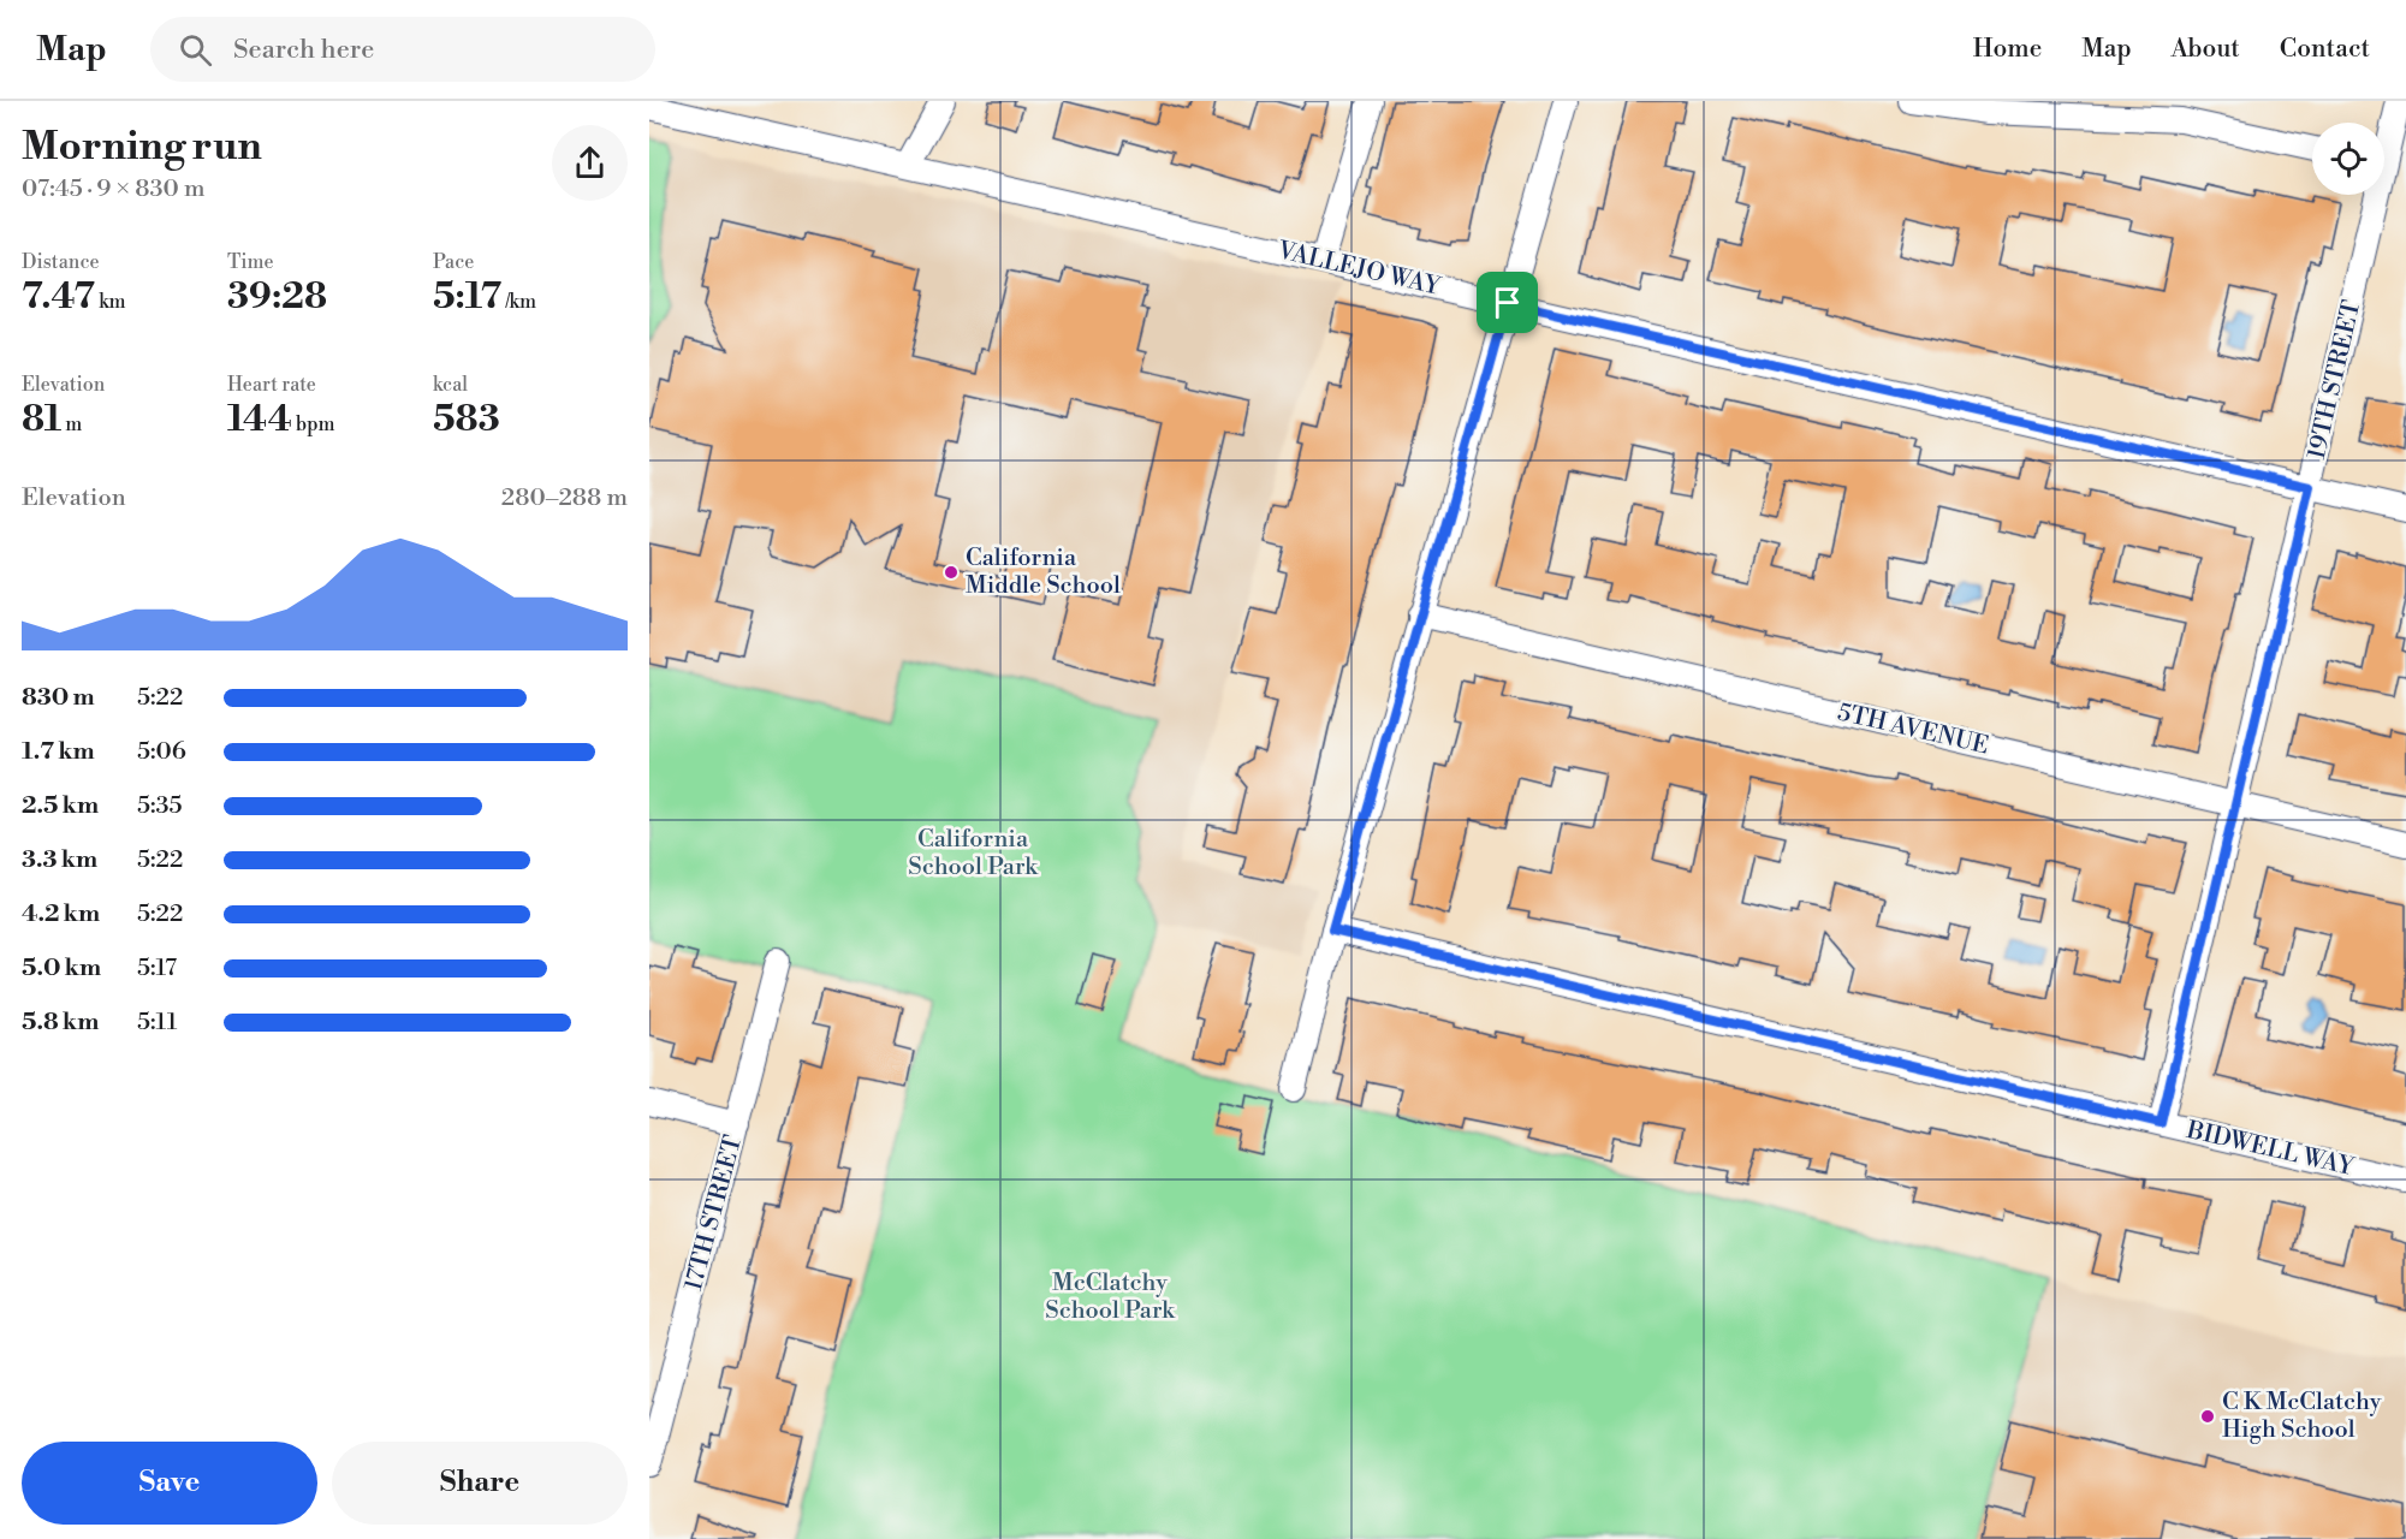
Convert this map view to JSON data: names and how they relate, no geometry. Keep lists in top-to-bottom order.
{
  "streets": {
    "street": [
      "VALLEJO WAY",
      "19TH STREET",
      "5TH AVENUE",
      "BIDWELL WAY",
      "17TH STREET"
    ]
  },
  "crossings": [
    ["VALLEJO WAY", "19TH STREET"],
    ["19TH STREET", "5TH AVENUE"],
    ["19TH STREET", "BIDWELL WAY"]
  ],
  "parks": ["California School Park", "McClatchy School Park"],
  "places": ["California Middle School", "C K McClatchy High School"],
  "page": {
    "header": "Map",
    "search": "Search here",
    "nav": [
      "Home",
      "Map",
      "About",
      "Contact"
    ],
    "heading": ["Morning run", "07:45 · 9 × 830 m"],
    "stats": [
      ["Distance", "7.47 km"],
      ["Time", "39:28"],
      ["Pace", "5:17 /km"],
      ["Elevation", "81 m"],
      ["Heart rate", "144 bpm"],
      ["kcal", "583"]
    ],
    "chart": ["Elevation", "280–288 m"],
    "list": [
      {
        "name": "830 m",
        "note": "5:22"
      },
      {
        "name": "1.7 km",
        "note": "5:06"
      },
      {
        "name": "2.5 km",
        "note": "5:35"
      },
      {
        "name": "3.3 km",
        "note": "5:22"
      },
      {
        "name": "4.2 km",
        "note": "5:22"
      },
      {
        "name": "5.0 km",
        "note": "5:17"
      },
      {
        "name": "5.8 km",
        "note": "5:11"
      }
    ],
    "buttons": ["Save", "Share"]
  }
}
